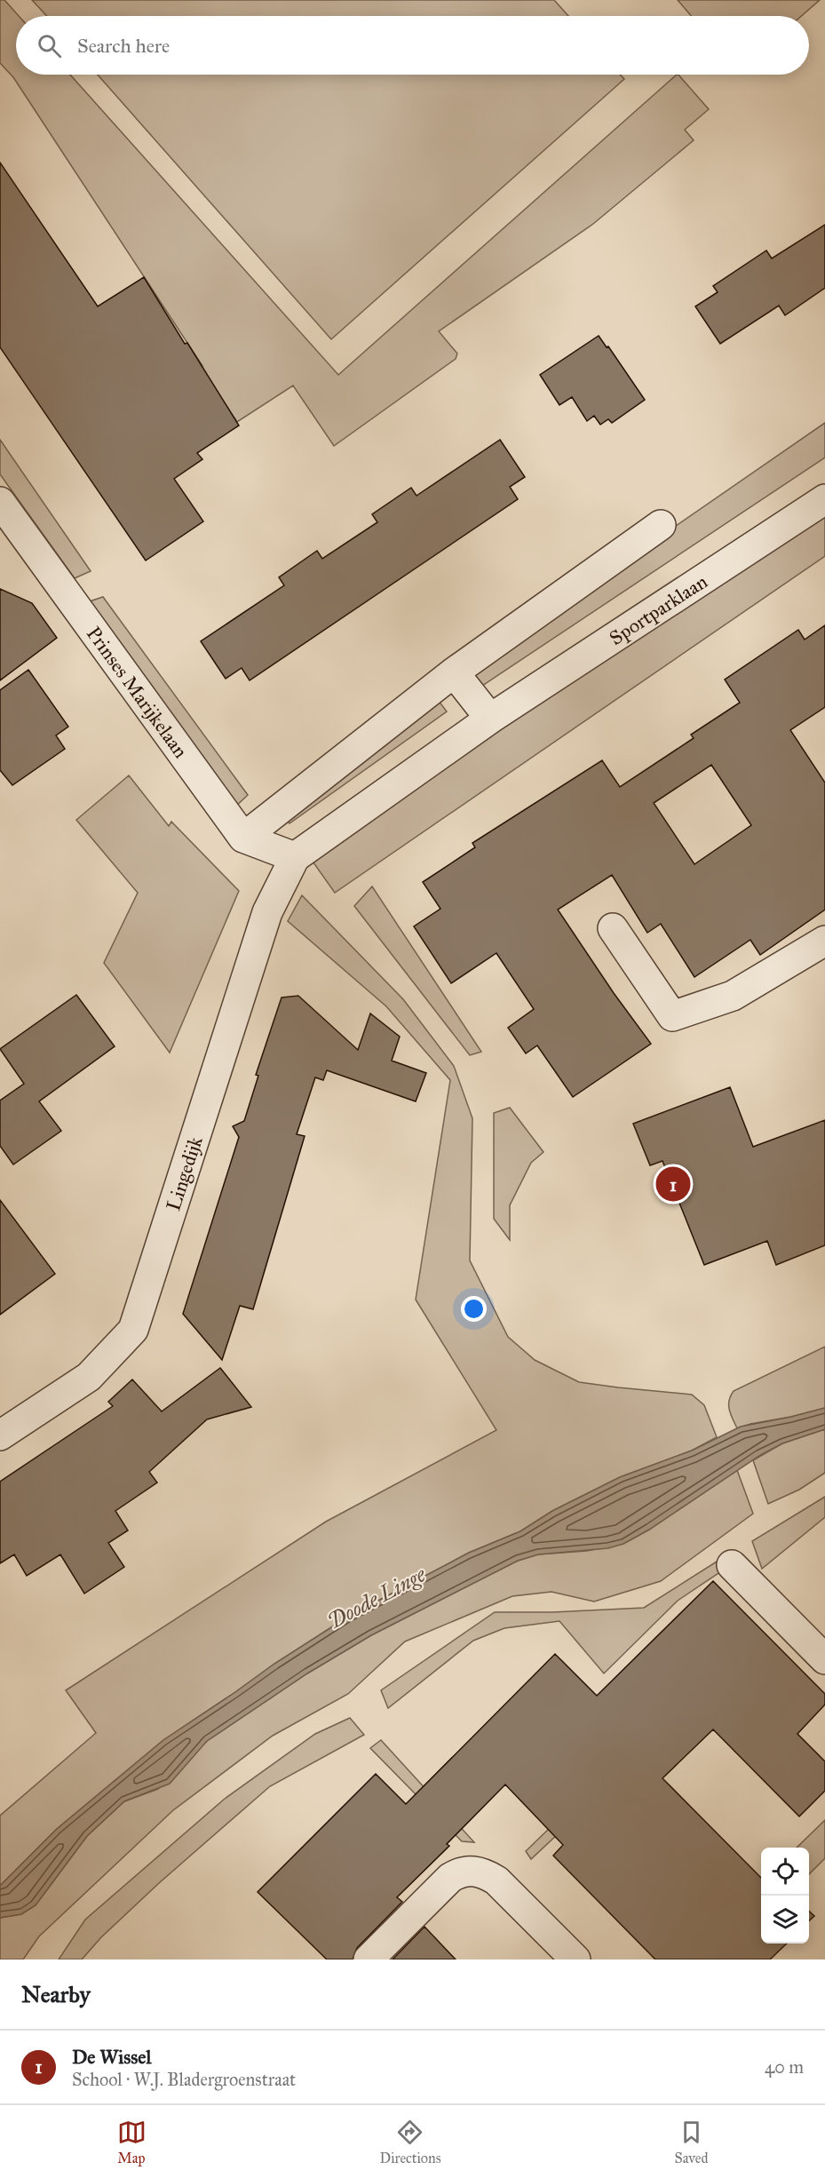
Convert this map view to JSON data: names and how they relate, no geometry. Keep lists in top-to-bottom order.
{
  "streets": {
    "street": ["Sportparklaan", "Prinses Marijkelaan", "Lingedijk"]
  },
  "crossings": [
    ["Sportparklaan", "Lingedijk"]
  ],
  "water": ["Doode Linge"],
  "page": {
    "search": "Search here",
    "pins": "1",
    "heading": "Nearby",
    "list": [
      {
        "mark": "1",
        "name": "De Wissel",
        "note": "School · W.J. Bladergroenstraat",
        "value": "40 m"
      }
    ],
    "nav": ["Map", "Directions", "Saved"]
  }
}
